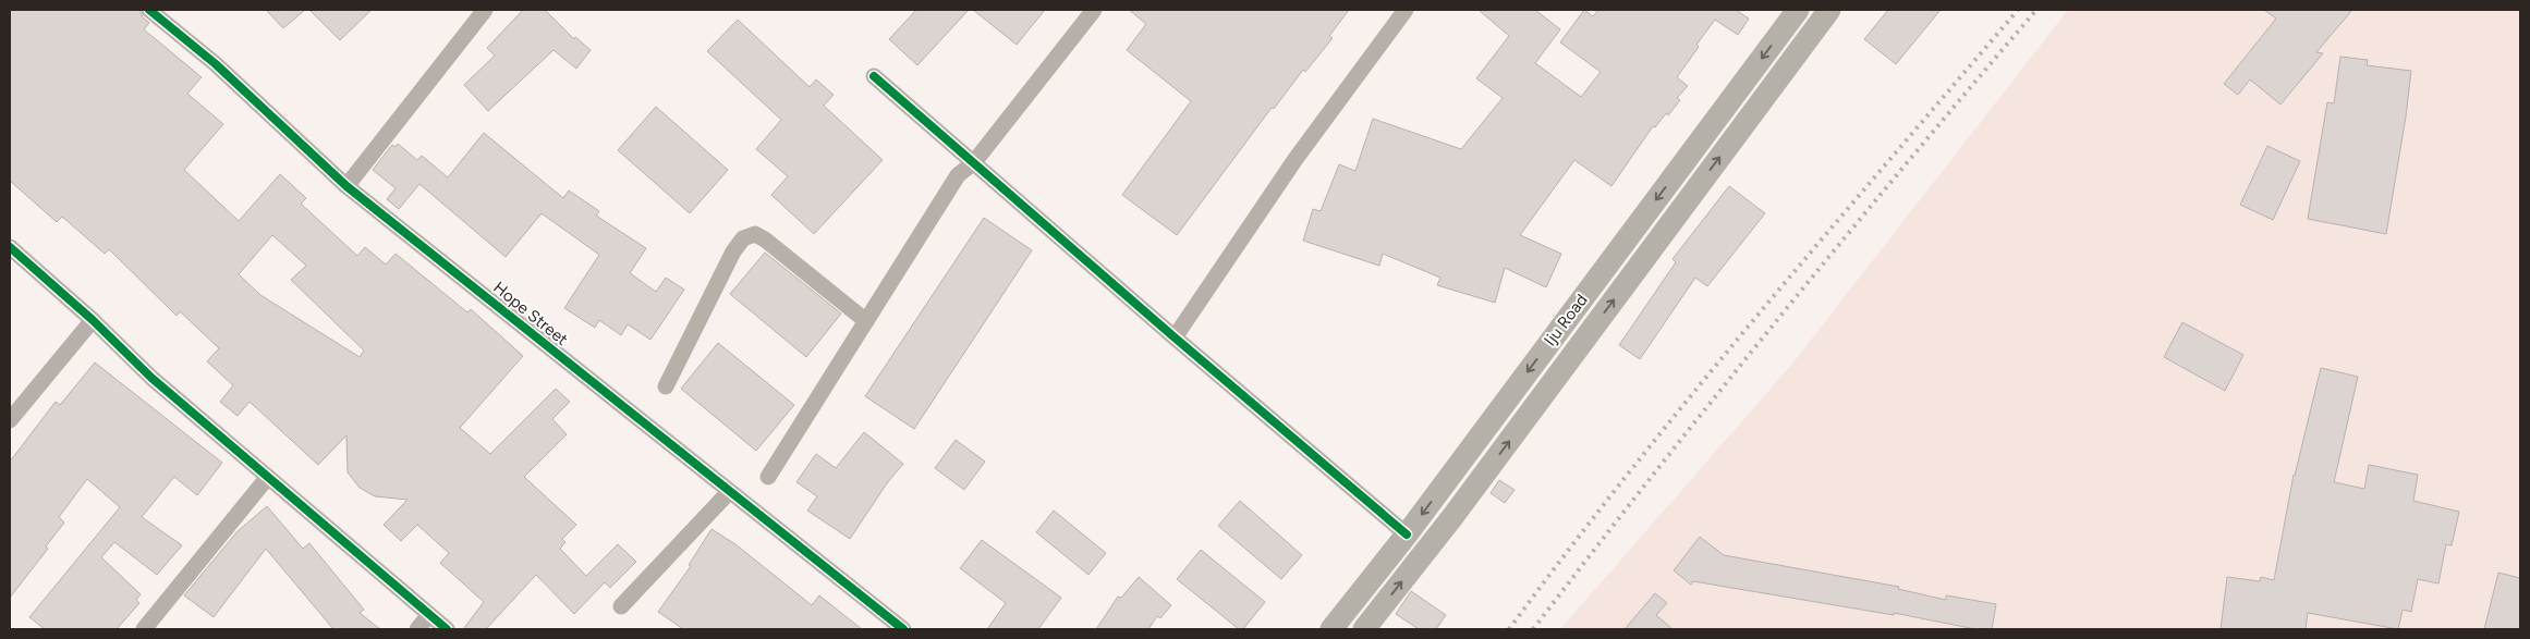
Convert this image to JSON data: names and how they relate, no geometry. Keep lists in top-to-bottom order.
{
  "streets": {
    "main road": ["Iju Road"],
    "street": ["Hope Street"]
  }
}
